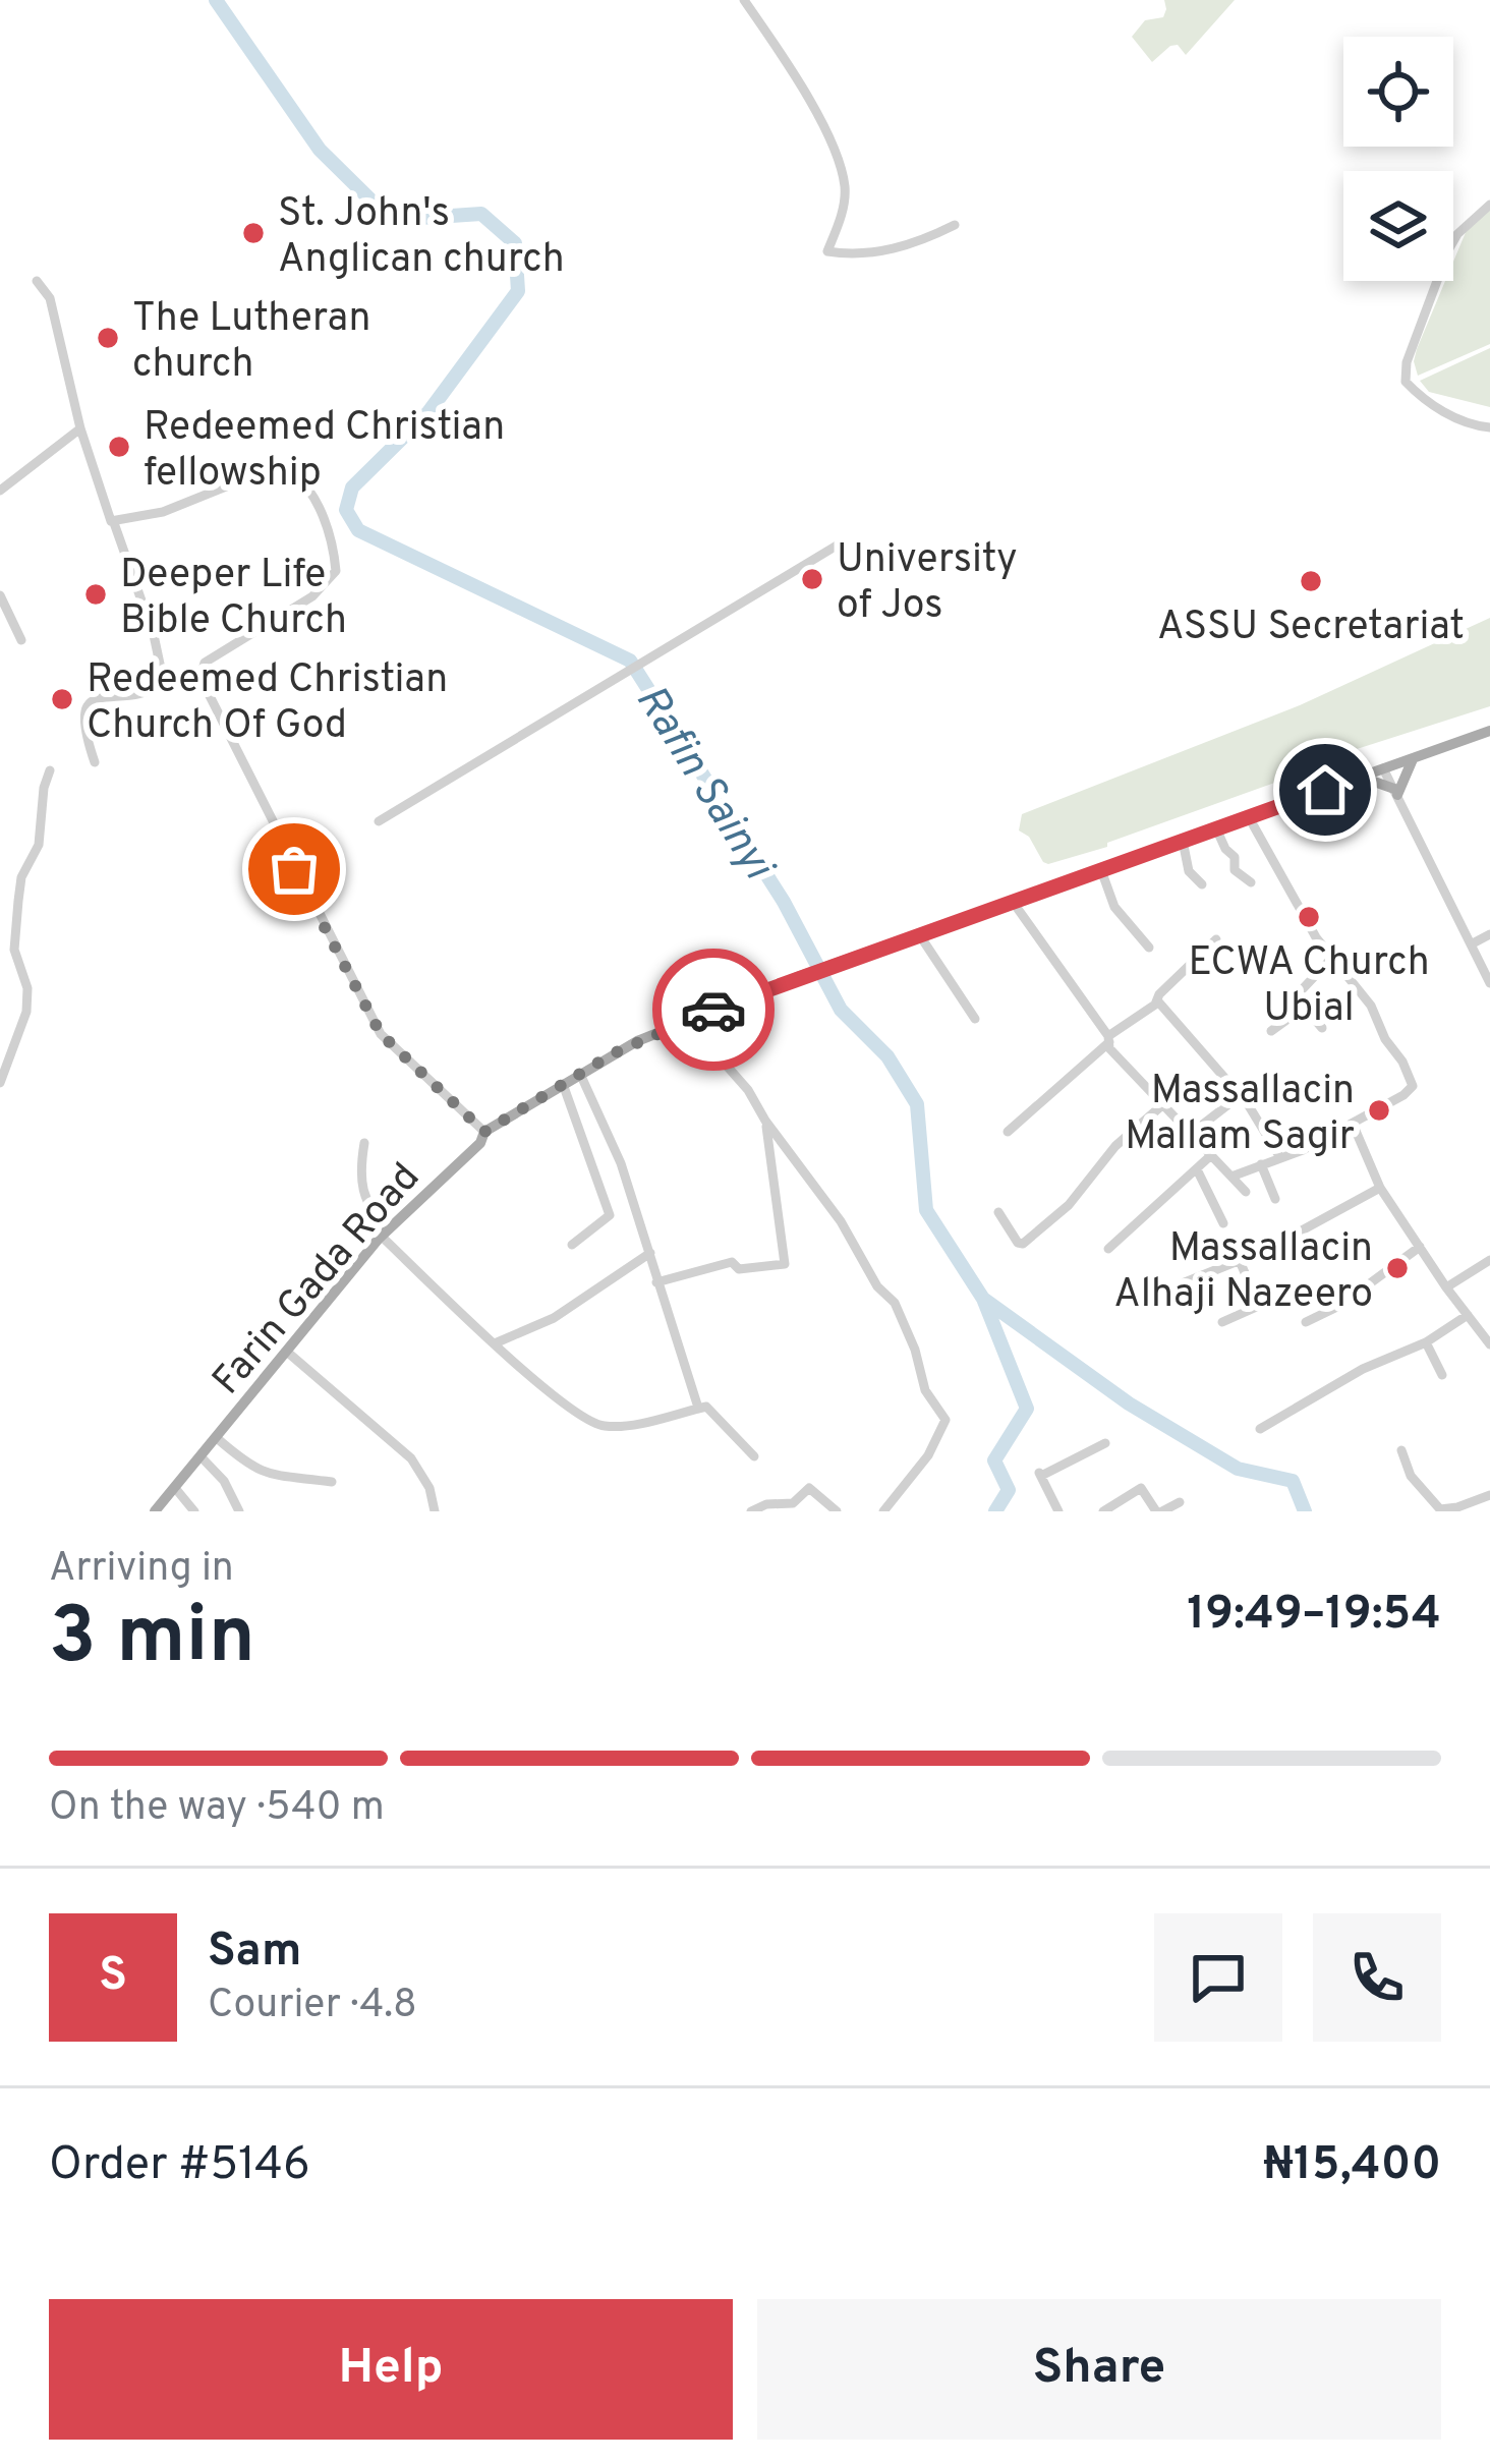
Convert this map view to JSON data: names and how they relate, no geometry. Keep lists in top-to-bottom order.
{
  "streets": {
    "main road": ["Farin Gada Road"]
  },
  "water": ["Rafin Sainyi"],
  "places": [
    "St. John's Anglican church",
    "The Lutheran church",
    "Redeemed Christian fellowship",
    "University of Jos",
    "ASSU Secretariat",
    "Deeper Life Bible Church",
    "Redeemed Christian Church Of God",
    "ECWA Church Ubial",
    "Massallacin Mallam Sagir",
    "Massallacin Alhaji Nazeero"
  ],
  "page": {
    "heading": ["3 min", "Arriving in", "19:49–19:54"],
    "panel": [
      "Sam",
      "Courier · 4.8",
      "Order #5146",
      "₦15,400"
    ],
    "bar": "On the way · 540 m",
    "round": "S",
    "buttons": ["Help", "Share"]
  }
}
